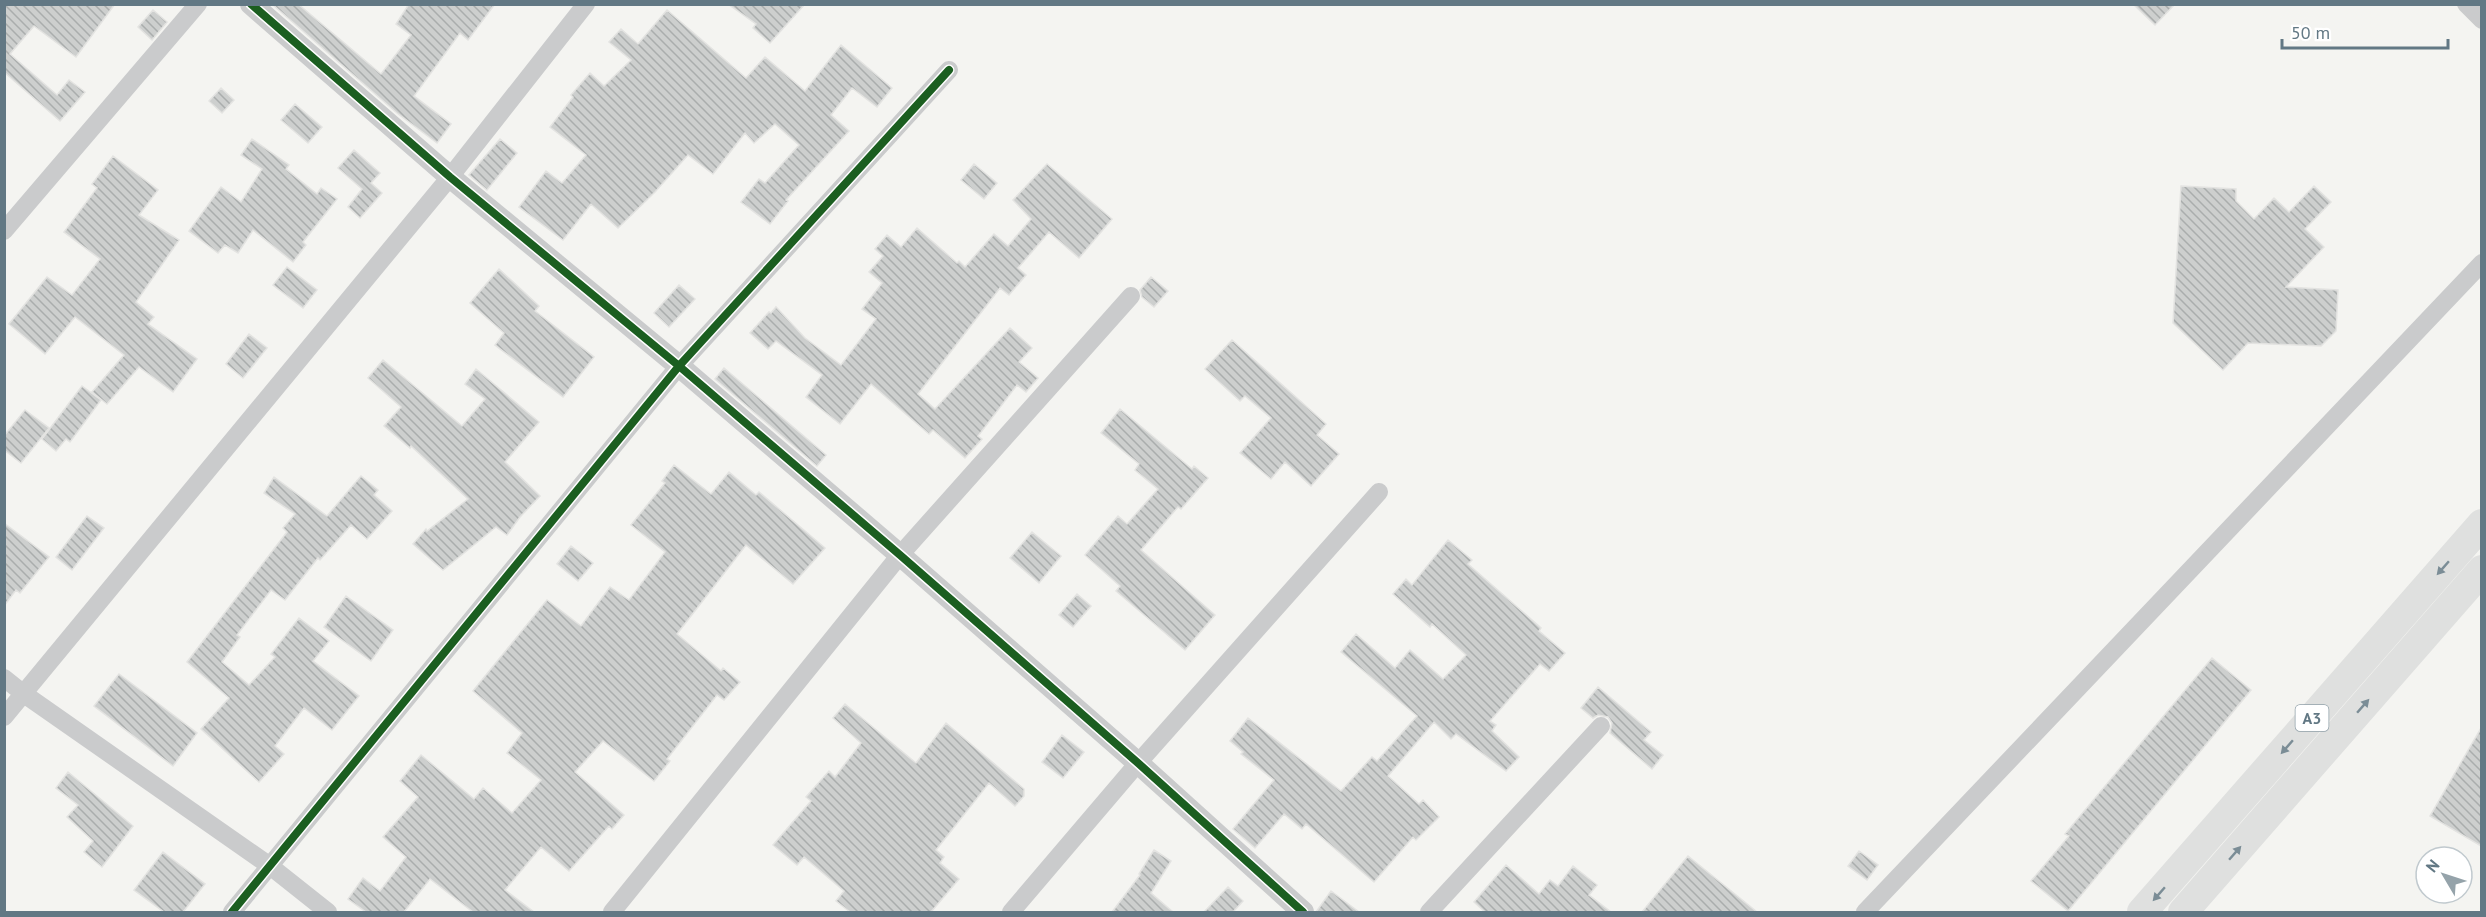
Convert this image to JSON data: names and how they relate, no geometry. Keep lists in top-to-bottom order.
{
  "streets": {
    "highway": ["A3"]
  },
  "scale_bar": "50 m",
  "north": "top left"
}
